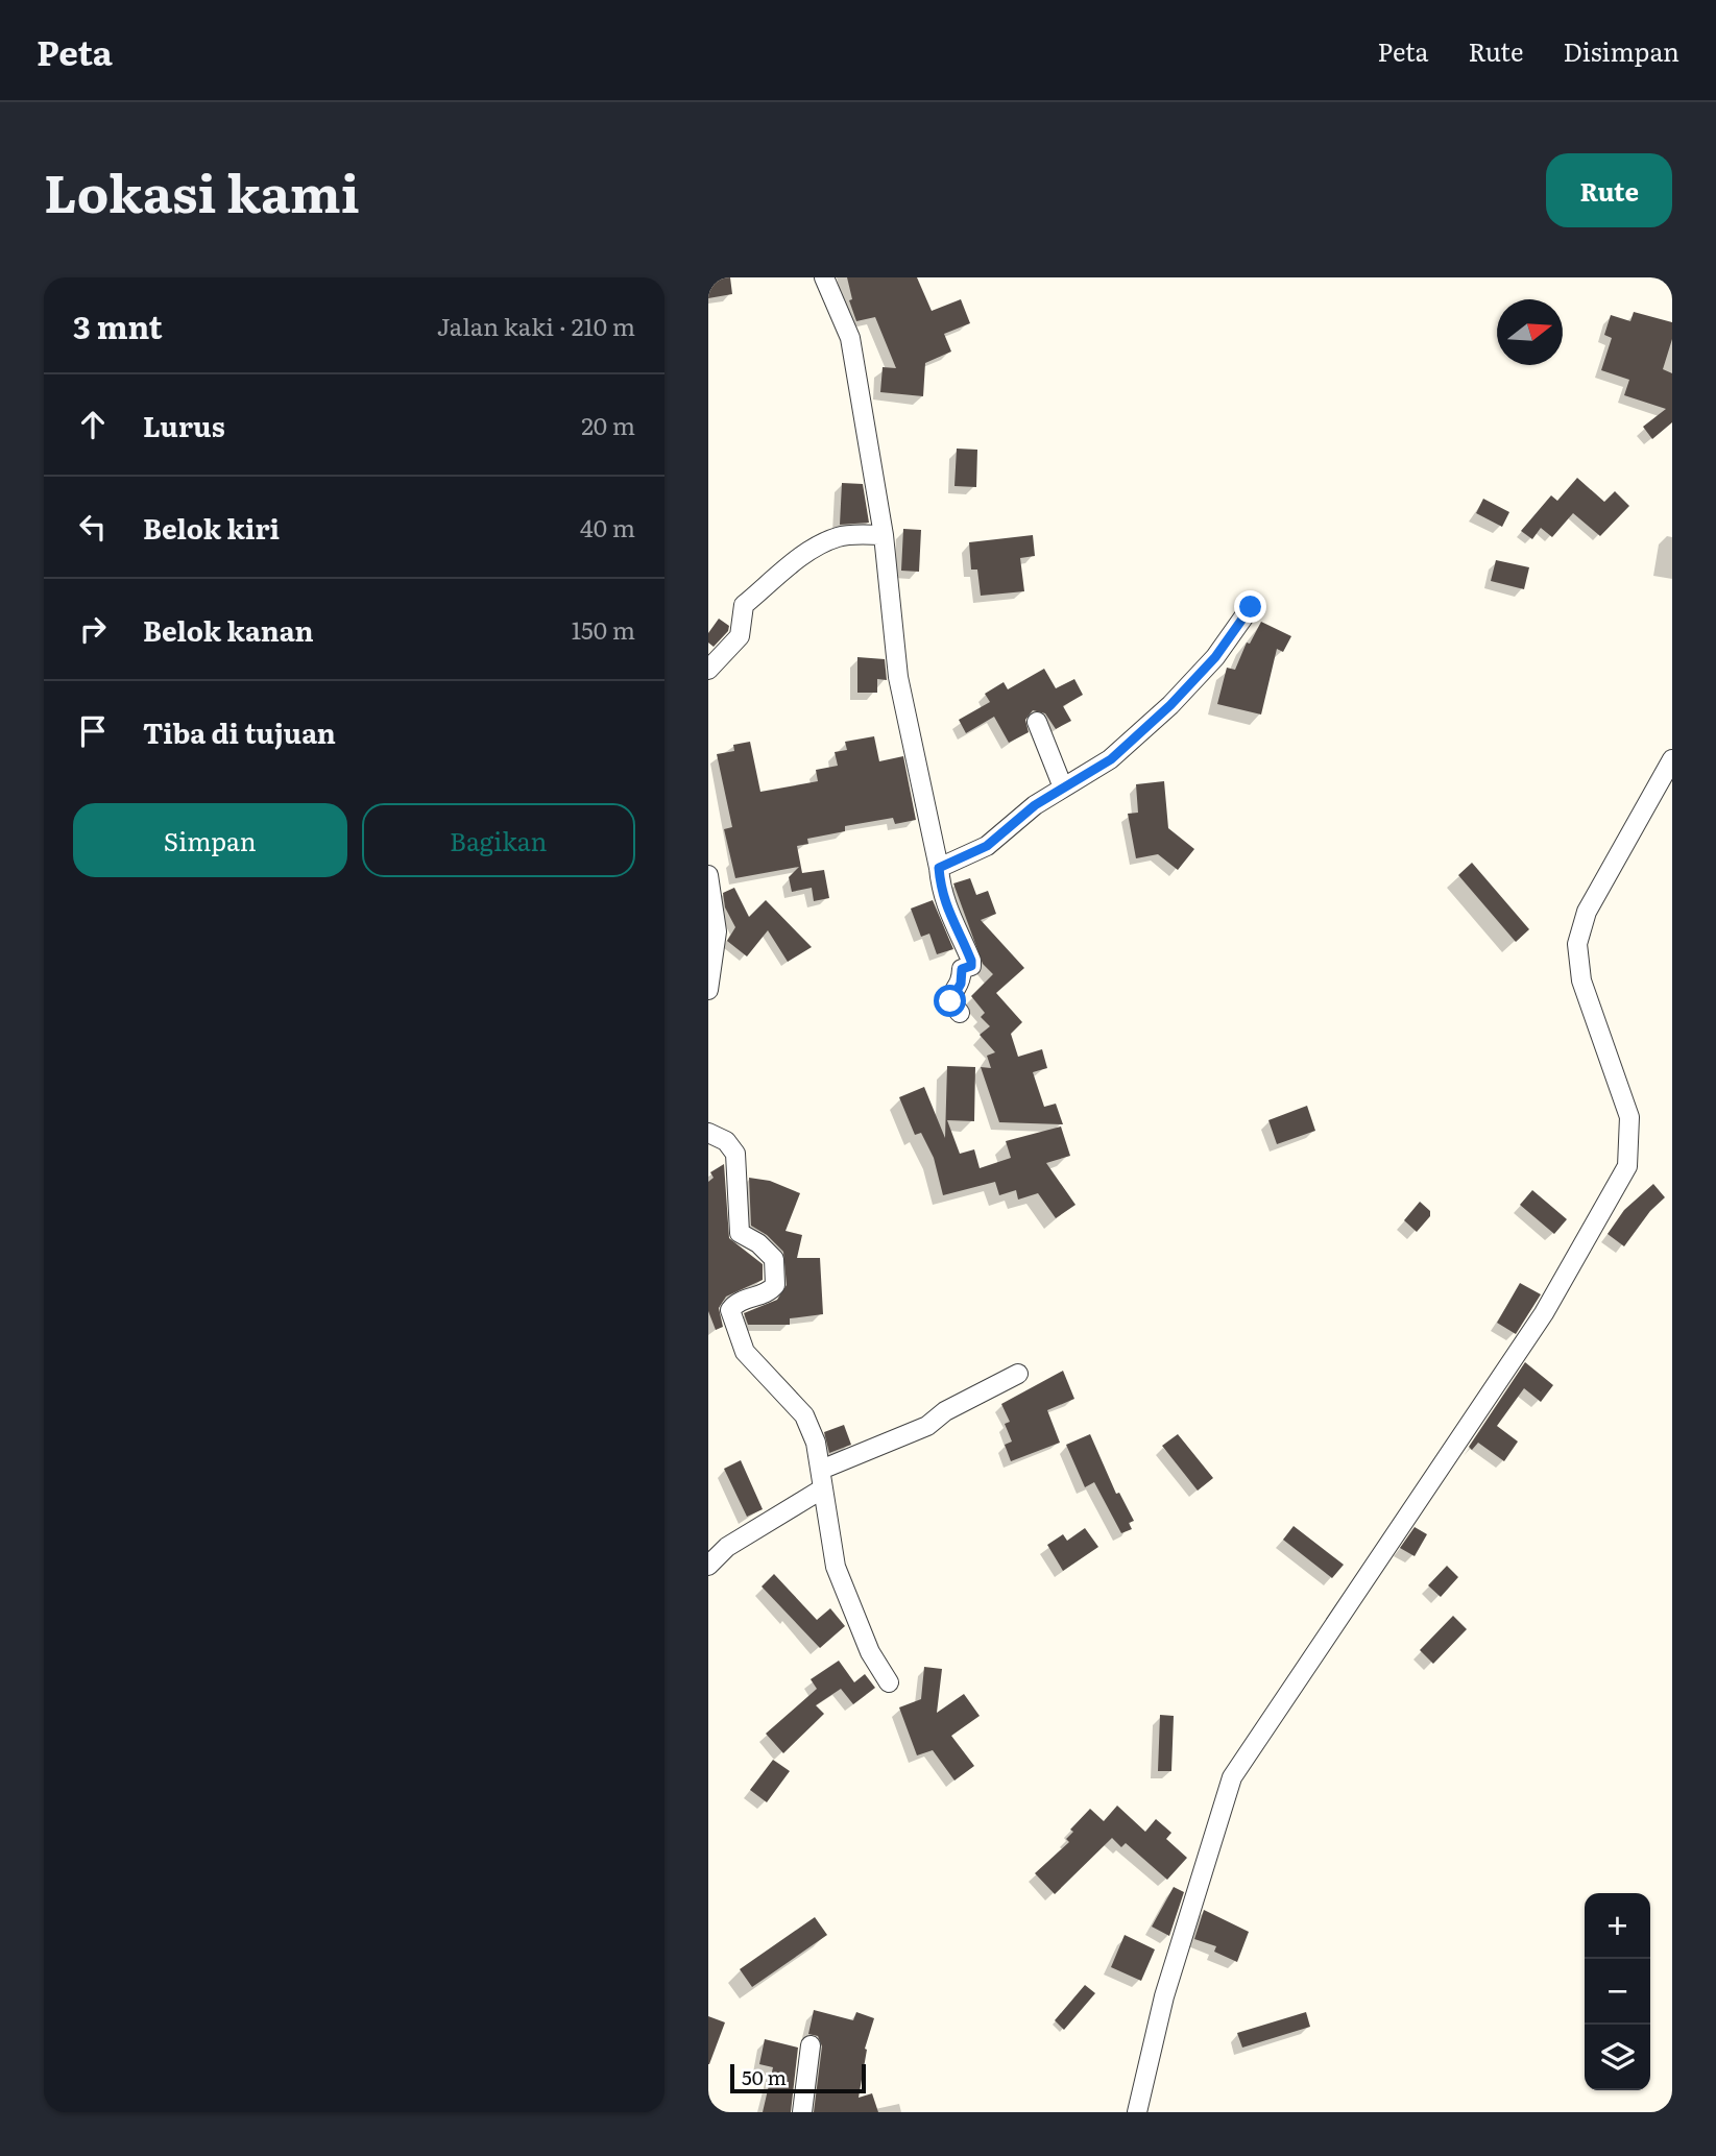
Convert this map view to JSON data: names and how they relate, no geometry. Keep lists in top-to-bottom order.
{
  "scale_bar": "50 m",
  "north": "right",
  "page": {
    "header": "Peta",
    "nav": ["Peta", "Rute", "Disimpan"],
    "title": "Lokasi kami",
    "buttons": [
      "Rute",
      ["Simpan", "Bagikan"]
    ],
    "heading": ["3 mnt", "Jalan kaki · 210 m"],
    "list": [
      ["Lurus", "20 m"],
      ["Belok kiri", "40 m"],
      ["Belok kanan", "150 m"],
      "Tiba di tujuan"
    ],
    "map_buttons": ["+", "−"],
    "scale": "50 m"
  }
}
